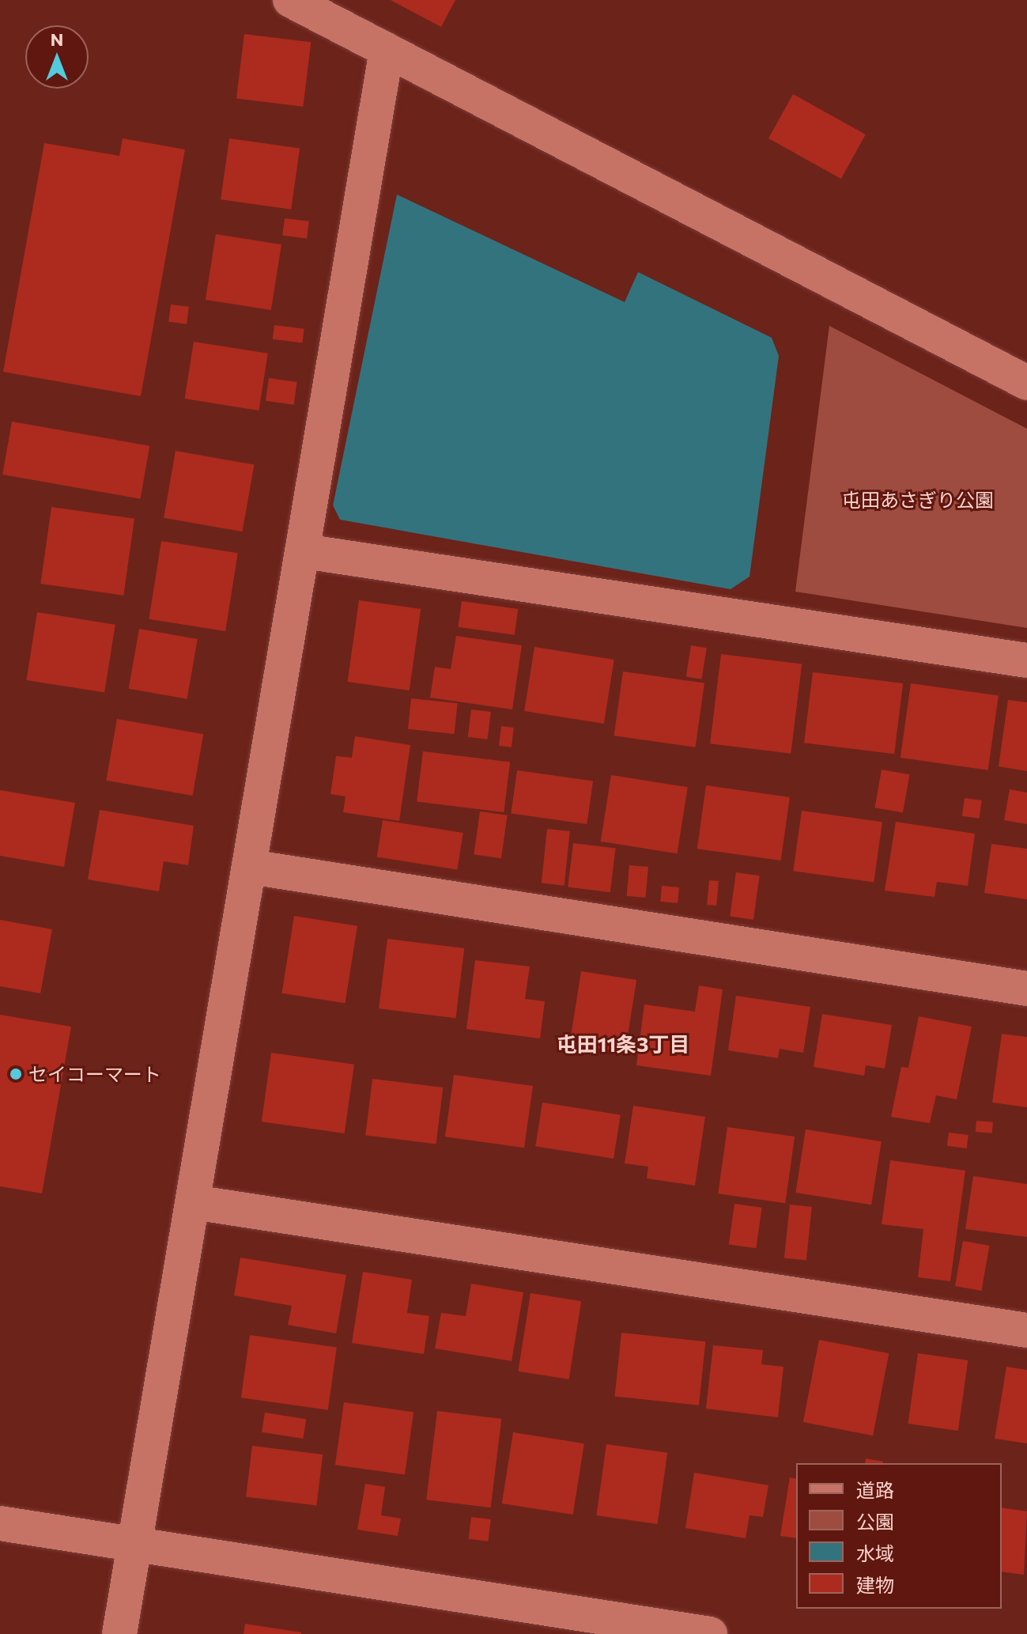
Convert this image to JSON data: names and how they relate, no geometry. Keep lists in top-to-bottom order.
{
  "districts": ["屯田11条3丁目"],
  "parks": ["屯田あさぎり公園"],
  "places": ["セイコーマート"],
  "legend": [
    "道路",
    "公園",
    "水域",
    "建物"
  ],
  "north": "top"
}
